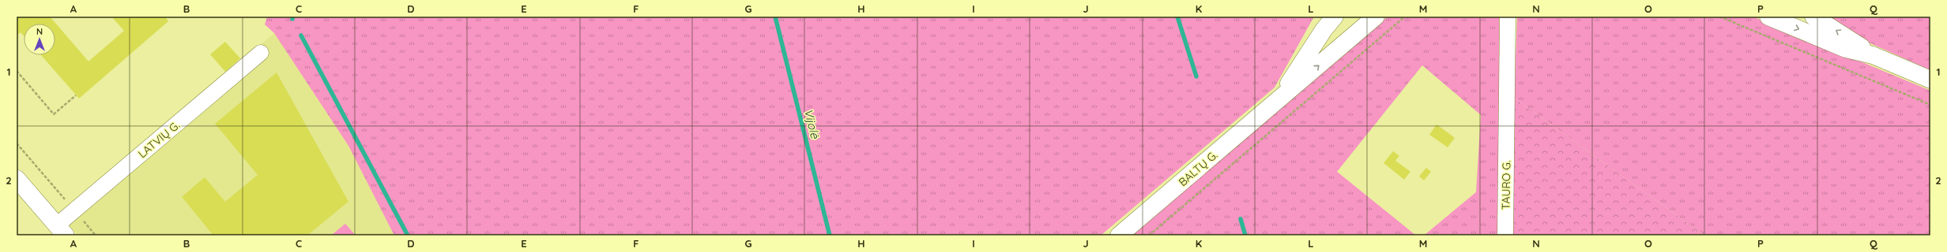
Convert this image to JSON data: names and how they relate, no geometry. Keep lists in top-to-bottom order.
{
  "streets": {
    "main road": ["BALTŲ G."],
    "street": ["LATVIŲ G.", "TAURO G."]
  },
  "water": ["Vijolė"],
  "north": "top",
  "grid": {
    "columns": [
      "A",
      "B",
      "C",
      "D",
      "E",
      "F",
      "G",
      "H",
      "I",
      "J",
      "K",
      "L",
      "M",
      "N",
      "O",
      "P",
      "Q"
    ],
    "rows": ["1", "2"]
  }
}
